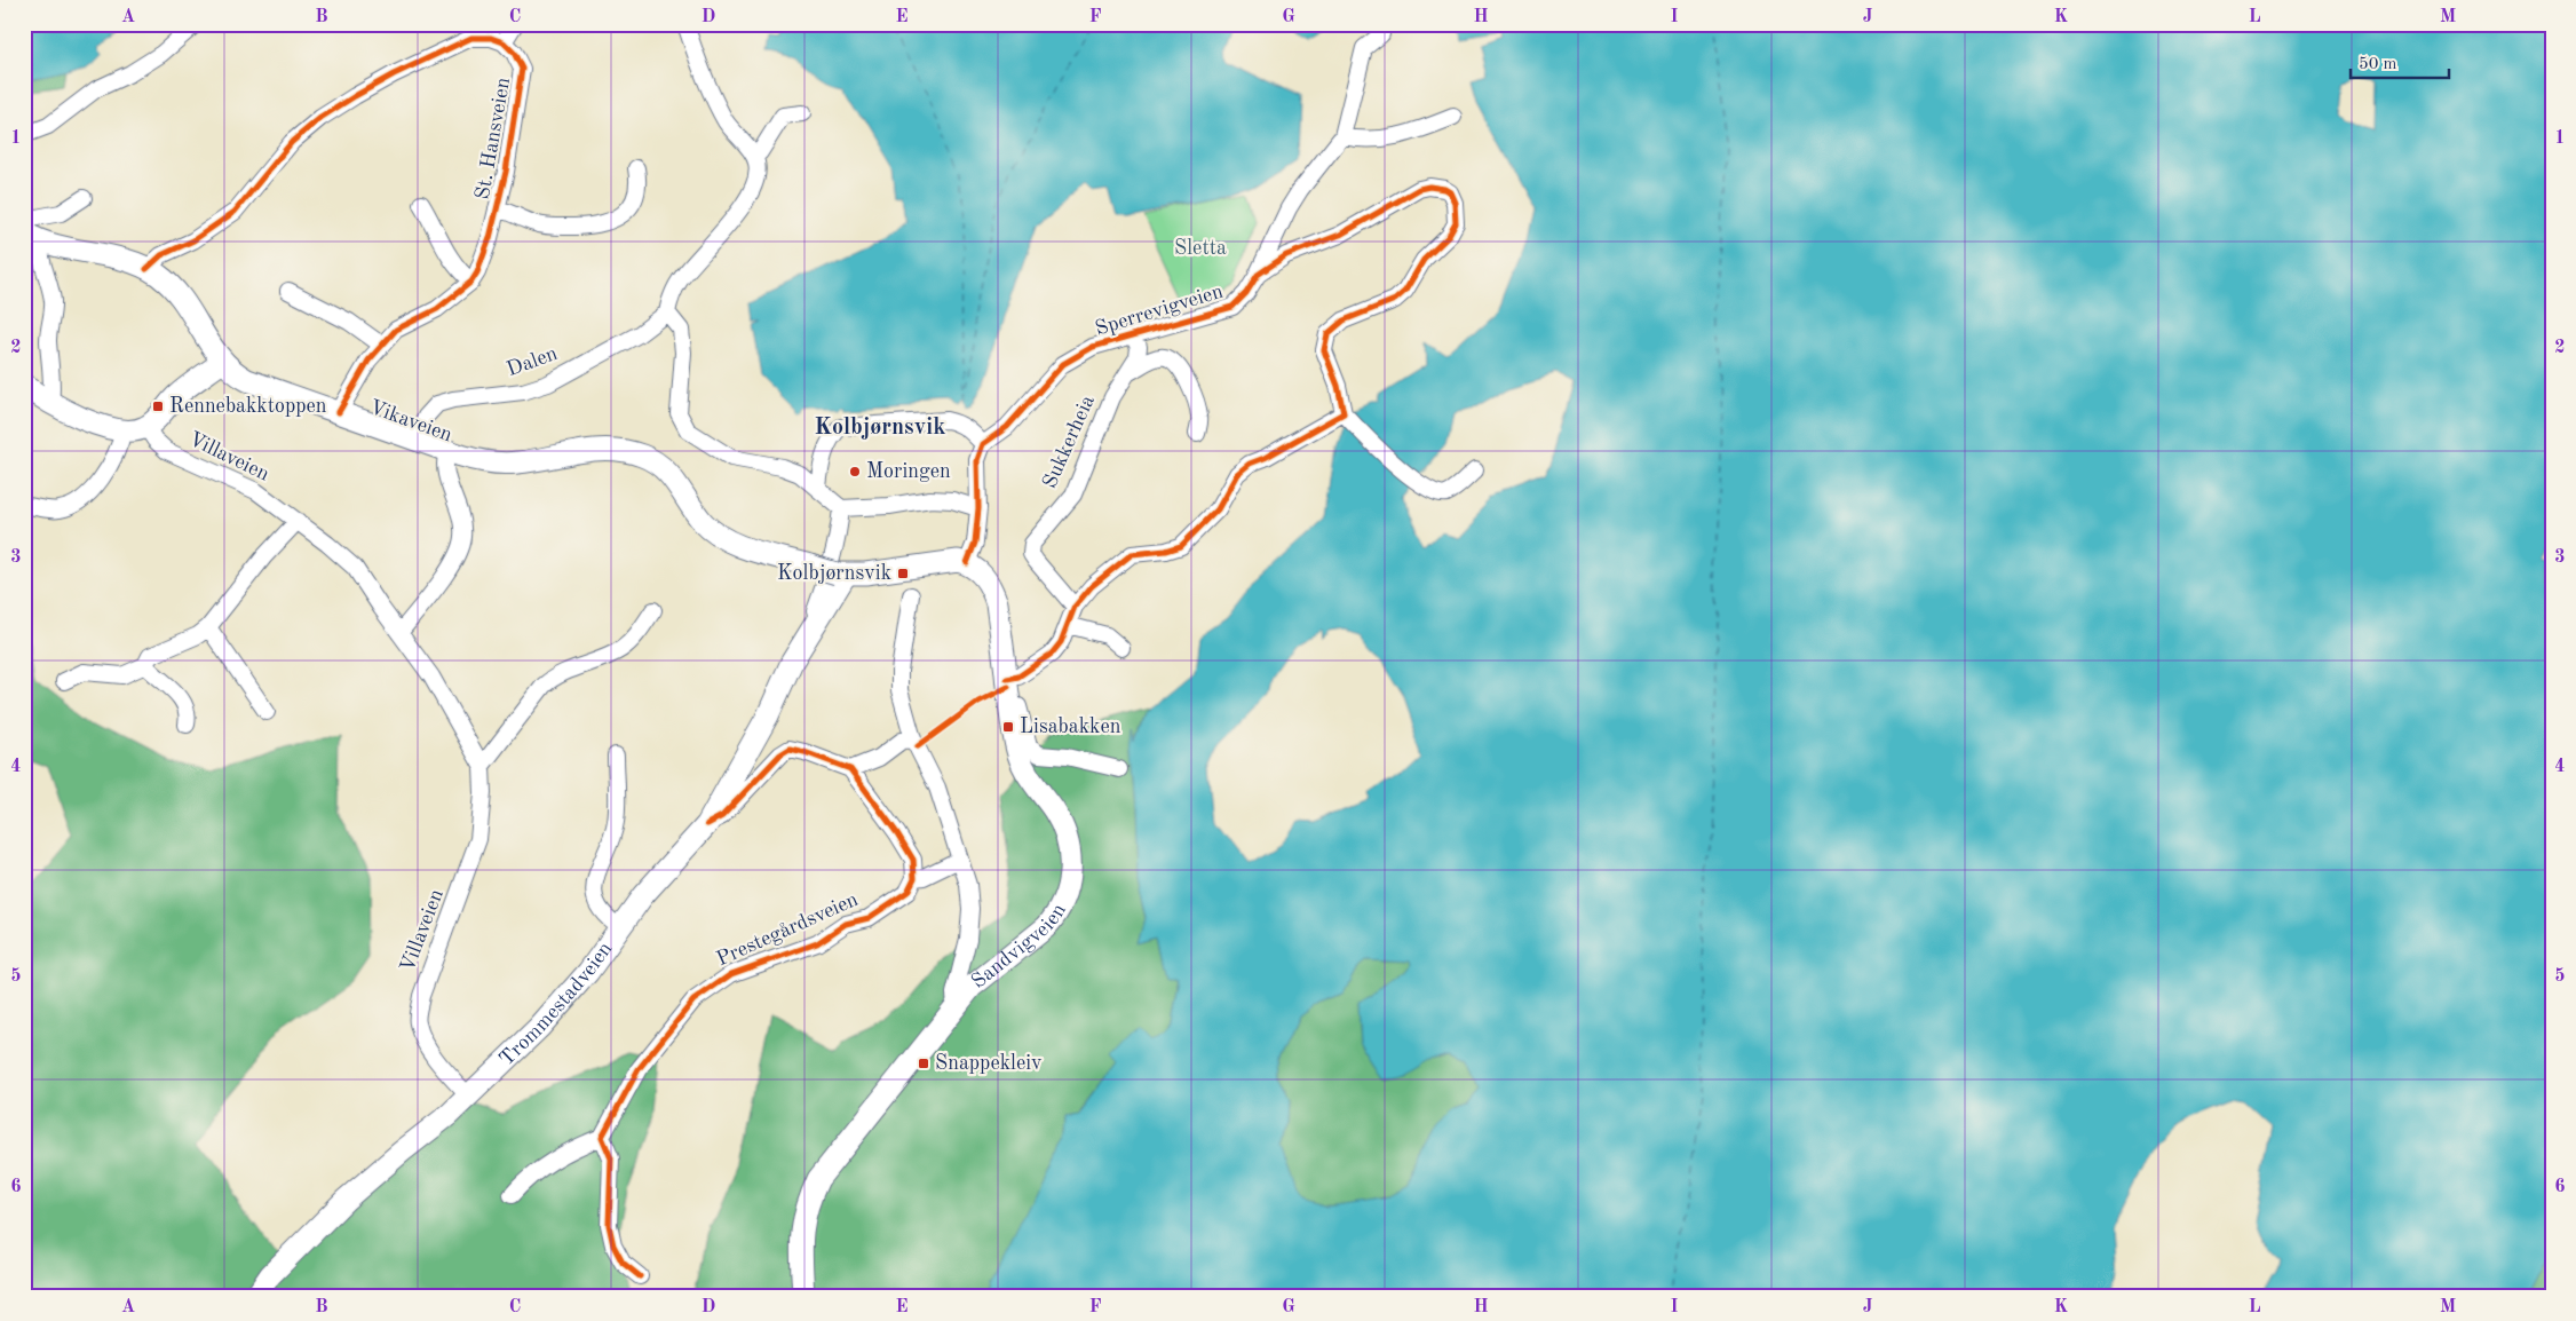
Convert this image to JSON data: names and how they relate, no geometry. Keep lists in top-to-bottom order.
{
  "streets": {
    "main road": ["Vikaveien", "Sandvigveien", "Trommestadveien"],
    "street": [
      "St. Hansveien",
      "Sperrevigveien",
      "Dalen",
      "Sukkerheia",
      "Villaveien",
      "Prestegårdsveien"
    ]
  },
  "crossings": [
    ["St. Hansveien", "Vikaveien"],
    ["Sperrevigveien", "Sukkerheia"],
    ["Dalen", "Vikaveien"],
    ["Vikaveien", "Villaveien"],
    ["Vikaveien", "Sandvigveien"],
    ["Vikaveien", "Trommestadveien"],
    ["Villaveien", "Trommestadveien"]
  ],
  "districts": ["Kolbjørnsvik"],
  "parks": ["Sletta"],
  "places": {
    "transit": [
      "Rennebakktoppen",
      "Kolbjørnsvik",
      "Lisabakken",
      "Snappekleiv"
    ],
    "other": ["Moringen"]
  },
  "scale_bar": "50 m",
  "grid": {
    "columns": [
      "A",
      "B",
      "C",
      "D",
      "E",
      "F",
      "G",
      "H",
      "I",
      "J",
      "K",
      "L",
      "M"
    ],
    "rows": [
      "1",
      "2",
      "3",
      "4",
      "5",
      "6"
    ]
  }
}
